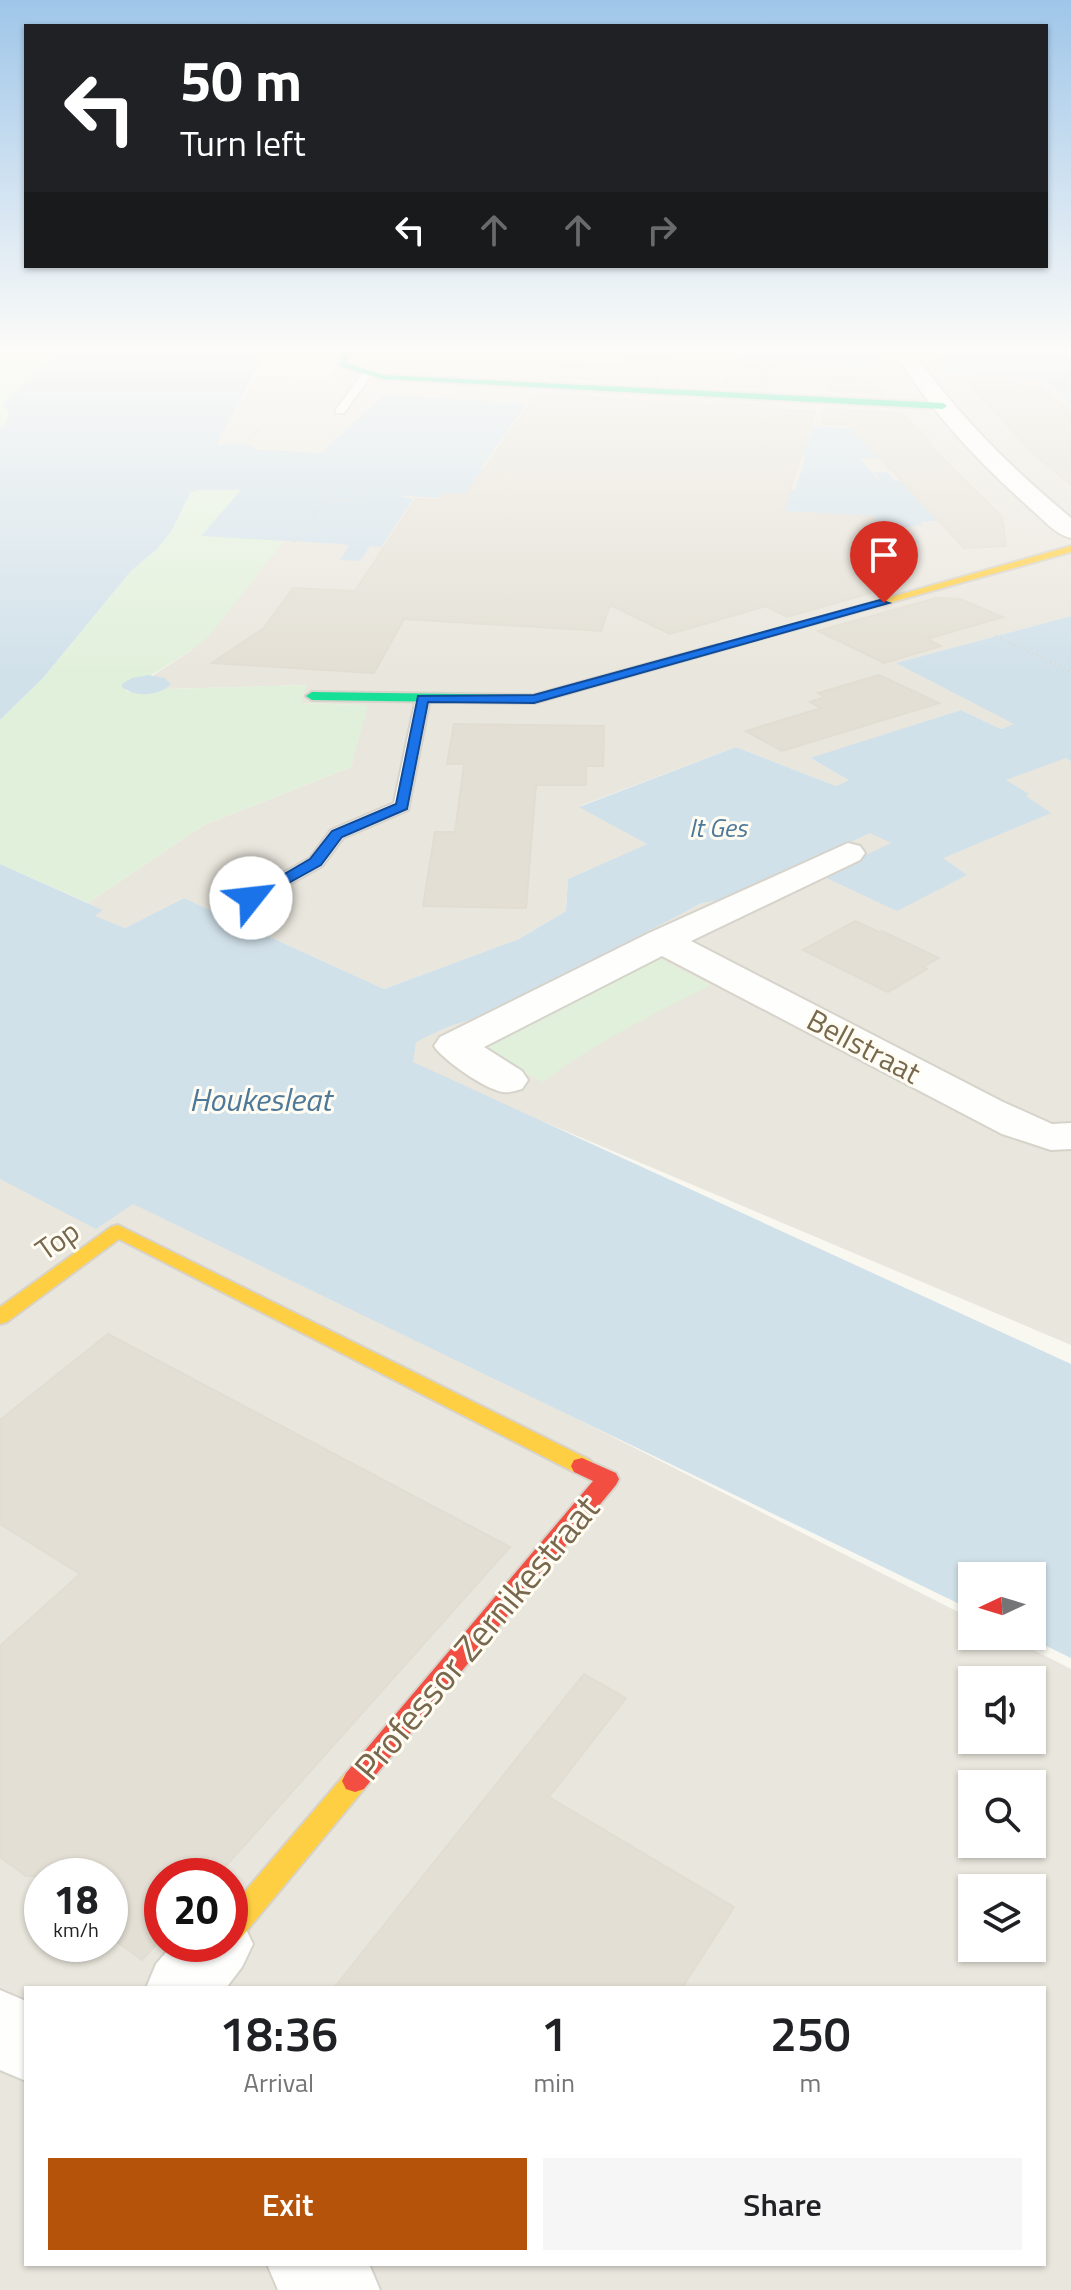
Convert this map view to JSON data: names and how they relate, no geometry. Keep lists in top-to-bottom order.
{
  "streets": {
    "street": ["Bellstraat", "Top", "Professor Zernikestraat"]
  },
  "crossings": [
    ["Top", "Professor Zernikestraat"]
  ],
  "water": ["It Ges", "Houkesleat"],
  "north": "left",
  "page": {
    "turn": ["50 m", "Turn left"],
    "speed": "18 km/h",
    "limit": "20",
    "eta": [
      "18:36",
      "Arrival",
      "1",
      "min",
      "250",
      "m"
    ],
    "buttons": ["Exit", "Share"]
  }
}
